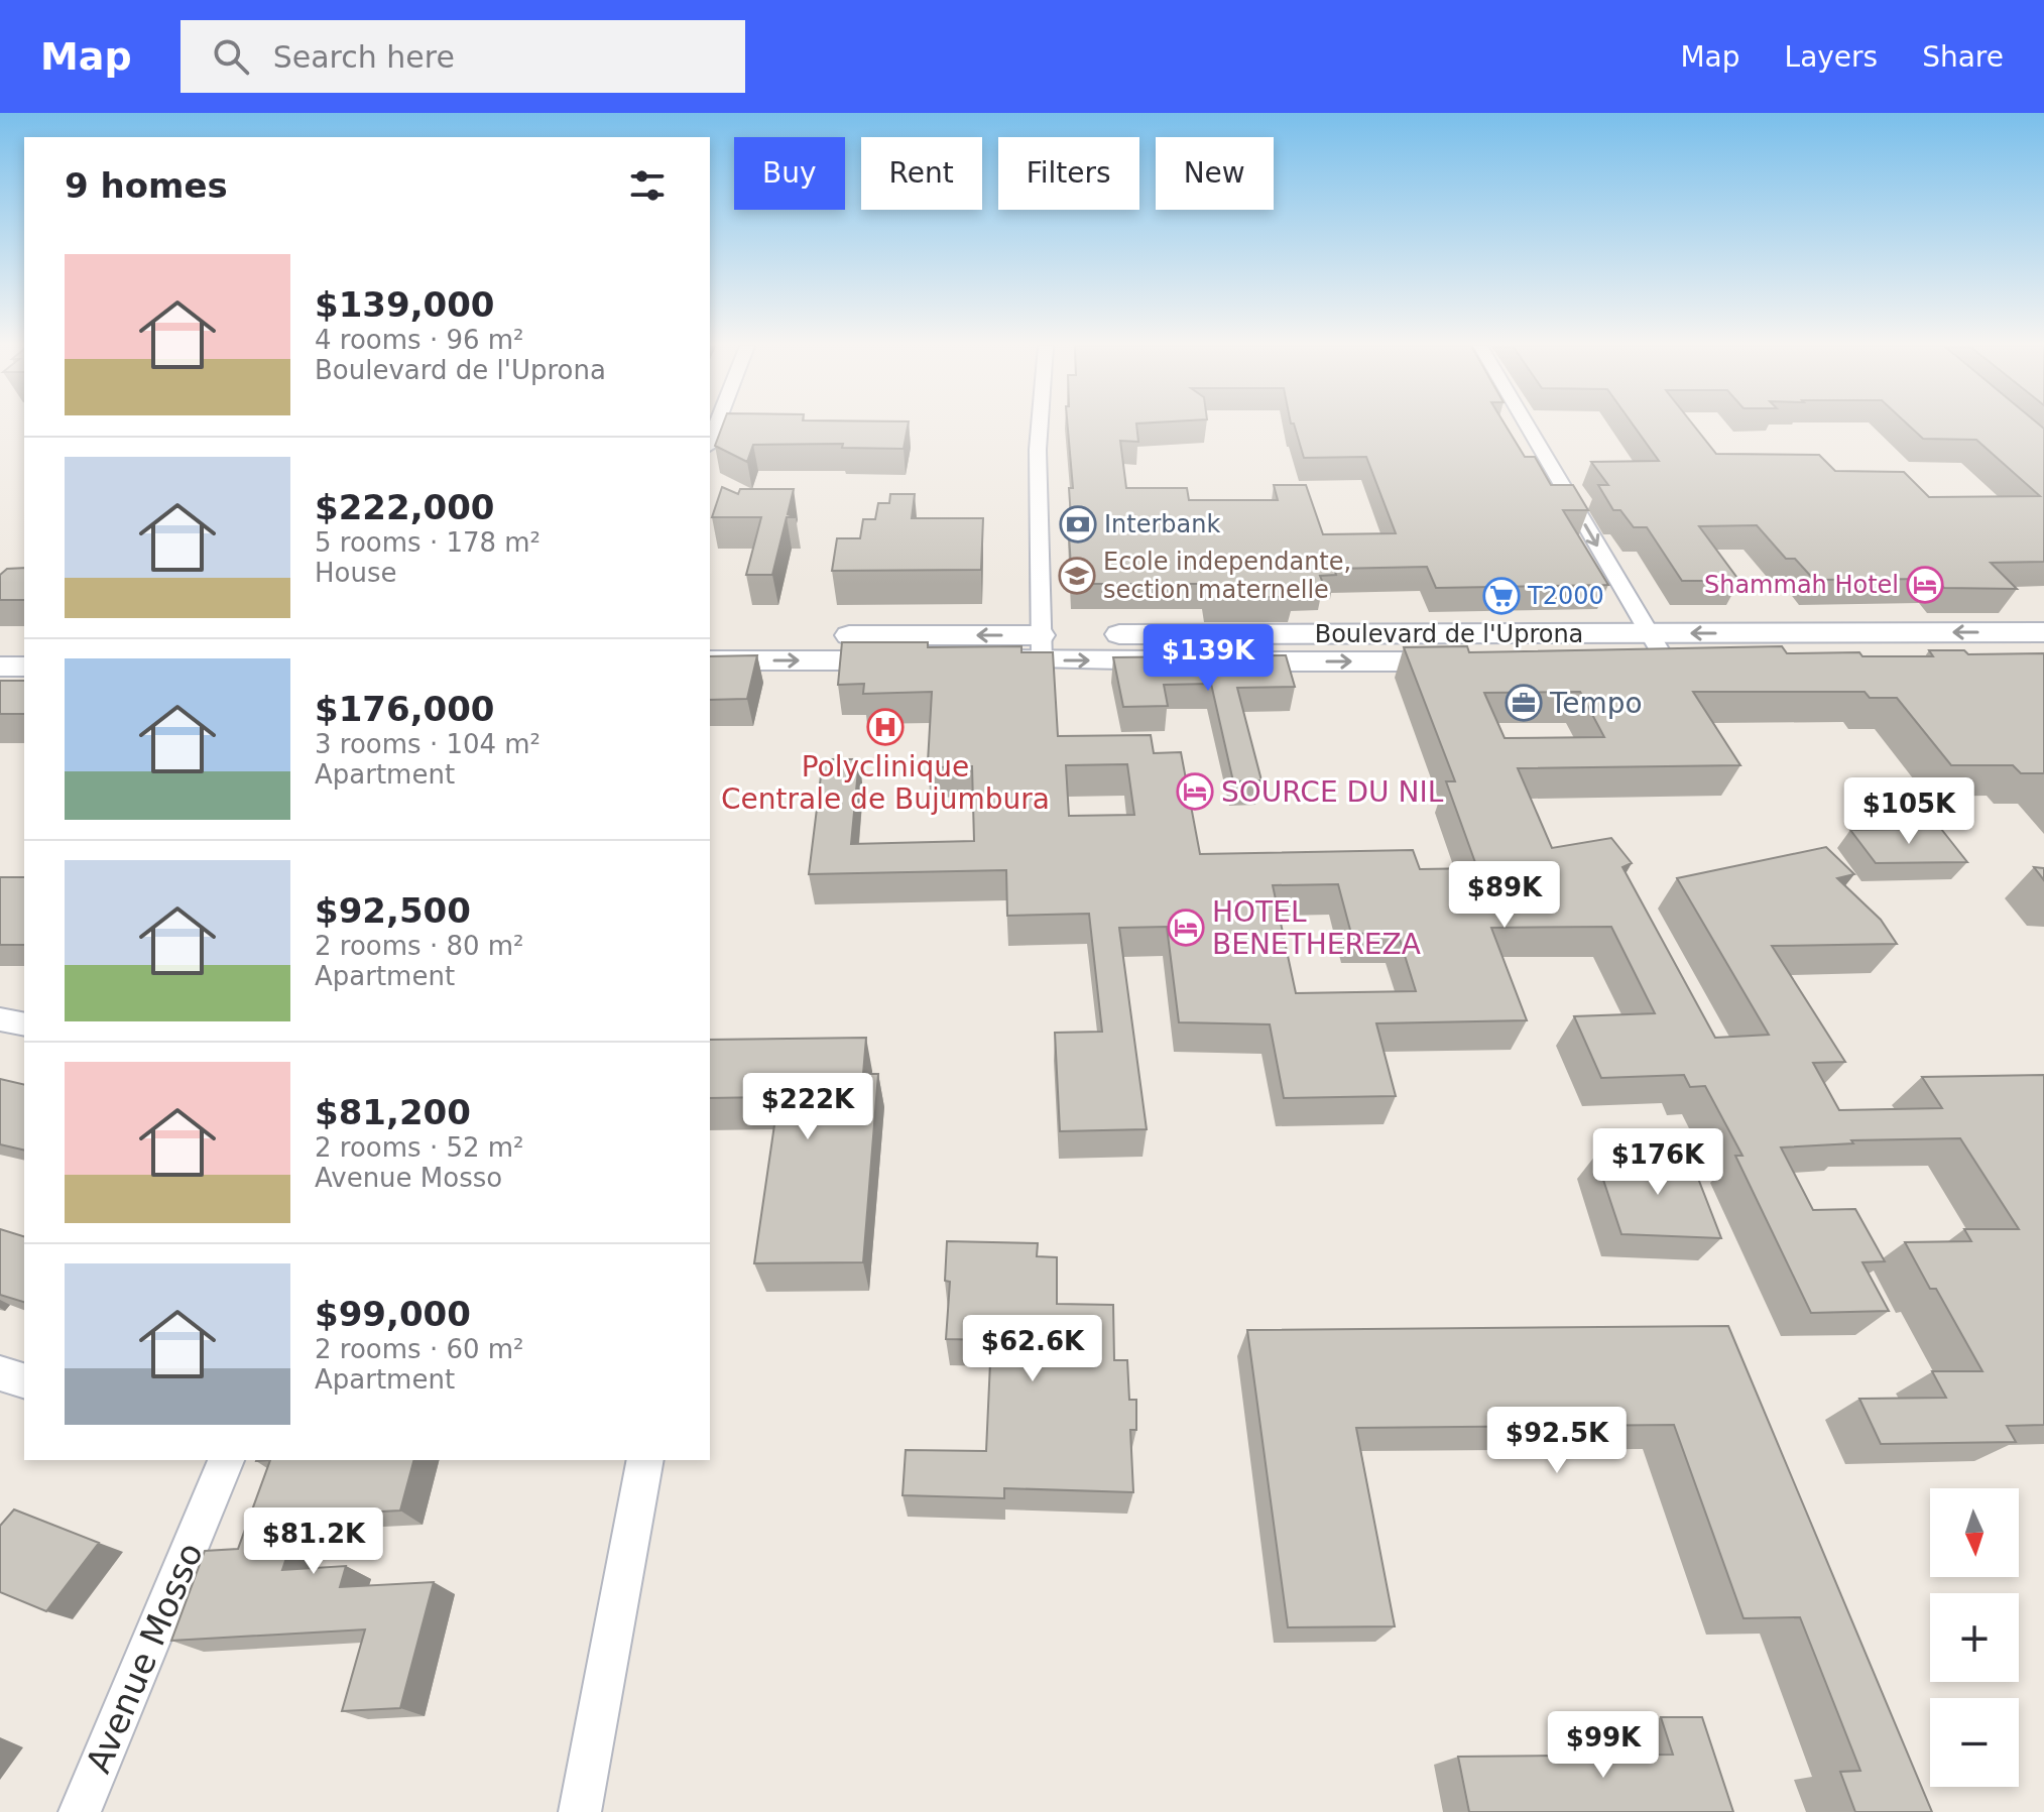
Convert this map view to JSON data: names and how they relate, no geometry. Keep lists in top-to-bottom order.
{
  "streets": {
    "street": ["Boulevard de l'Uprona", "Avenue Mosso"]
  },
  "places": {
    "bank": ["Interbank"],
    "school or university": ["Ecole independante, section maternelle"],
    "hotel": ["Shammah Hotel", "SOURCE DU NIL", "HOTEL BENETHEREZA"],
    "supermarket": ["T2000"],
    "office": ["Tempo"],
    "hospital": ["Polyclinique Centrale de Bujumbura"]
  },
  "north": "bottom",
  "page": {
    "header": "Map",
    "search": "Search here",
    "nav": ["Map", "Layers", "Share"],
    "chip": [
      "Buy",
      "Rent",
      "Filters",
      "New"
    ],
    "heading": "9 homes",
    "list": [
      {
        "name": "$139,000",
        "note": "4 rooms · 96 m² · Boulevard de l'Uprona"
      },
      {
        "name": "$222,000",
        "note": "5 rooms · 178 m² · House"
      },
      {
        "name": "$176,000",
        "note": "3 rooms · 104 m² · Apartment"
      },
      {
        "name": "$92,500",
        "note": "2 rooms · 80 m² · Apartment"
      },
      {
        "name": "$81,200",
        "note": "2 rooms · 52 m² · Avenue Mosso"
      },
      {
        "name": "$99,000",
        "note": "2 rooms · 60 m² · Apartment"
      }
    ],
    "price": [
      "$139K",
      "$105K",
      "$89K",
      "$222K",
      "$176K",
      "$62.6K",
      "$92.5K",
      "$81.2K",
      "$99K"
    ],
    "map_buttons": ["+", "−"]
  }
}
